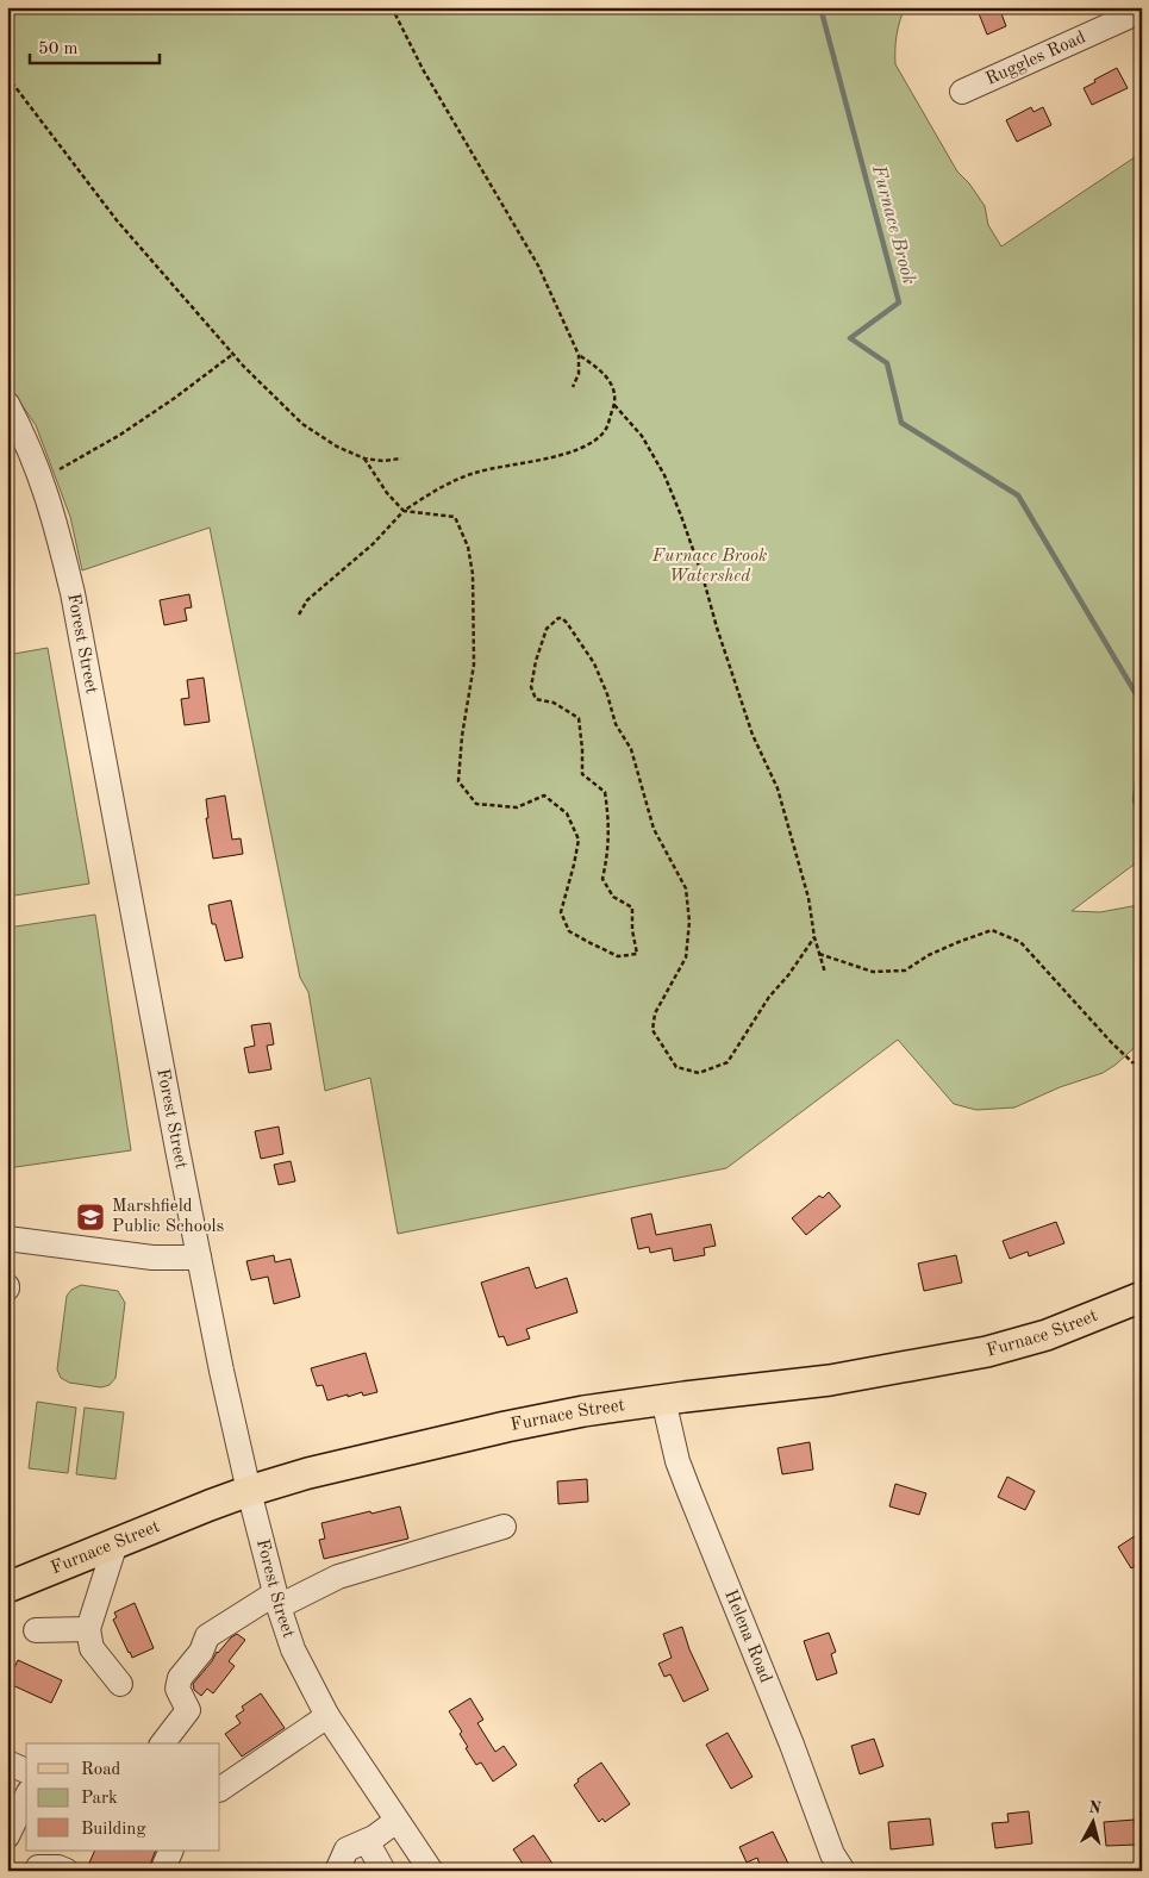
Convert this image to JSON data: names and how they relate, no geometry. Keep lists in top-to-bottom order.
{
  "streets": {
    "main road": ["Furnace Street"],
    "street": ["Ruggles Road", "Forest Street", "Helena Road"]
  },
  "crossings": [
    ["Forest Street", "Furnace Street"],
    ["Furnace Street", "Helena Road"]
  ],
  "water": ["Furnace Brook"],
  "parks": ["Furnace Brook Watershed"],
  "places": {
    "school or university": ["Marshfield Public Schools"]
  },
  "legend": ["Road", "Park", "Building"],
  "scale_bar": "50 m",
  "north": "top"
}
